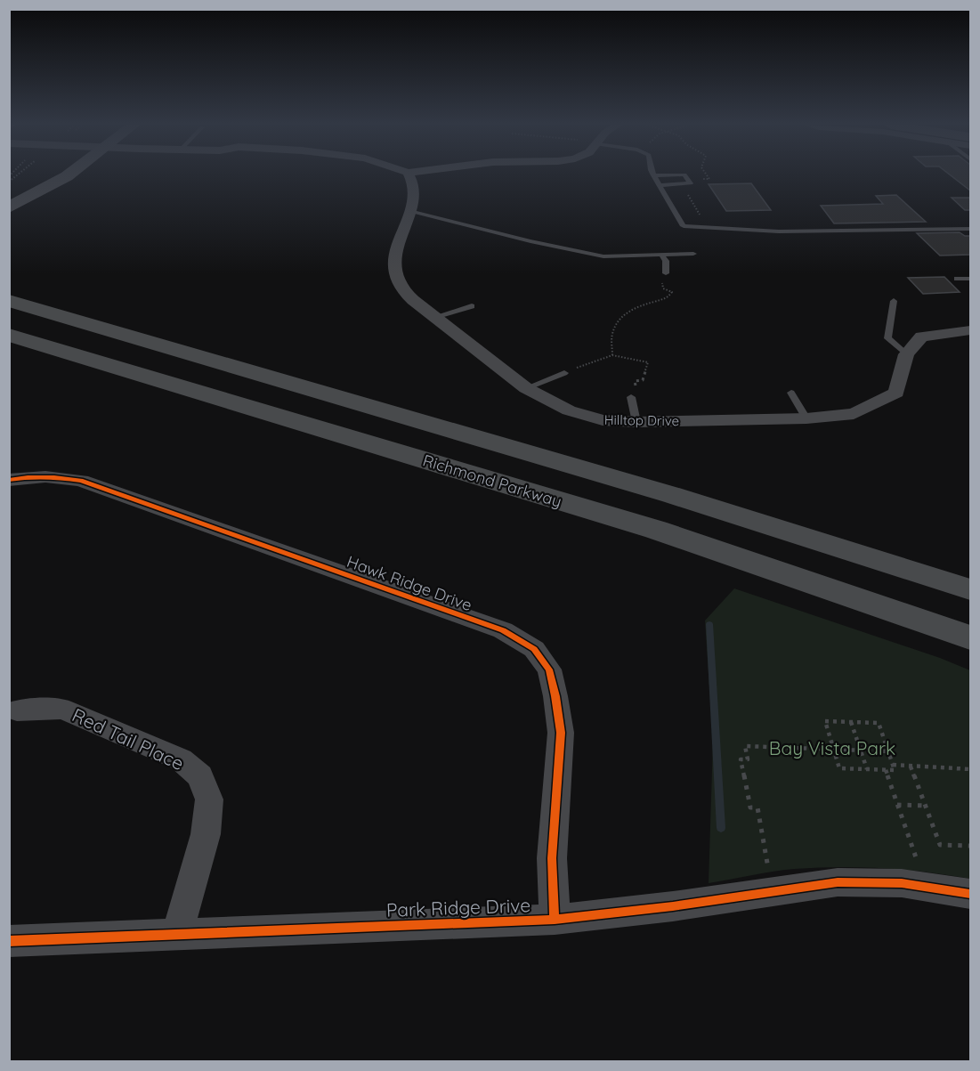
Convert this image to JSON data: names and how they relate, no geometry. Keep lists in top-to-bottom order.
{
  "streets": {
    "main road": ["Richmond Parkway"],
    "street": [
      "Hilltop Drive",
      "Hawk Ridge Drive",
      "Red Tail Place",
      "Park Ridge Drive"
    ]
  },
  "crossings": [
    ["Hawk Ridge Drive", "Park Ridge Drive"],
    ["Red Tail Place", "Park Ridge Drive"]
  ],
  "parks": ["Bay Vista Park"]
}
